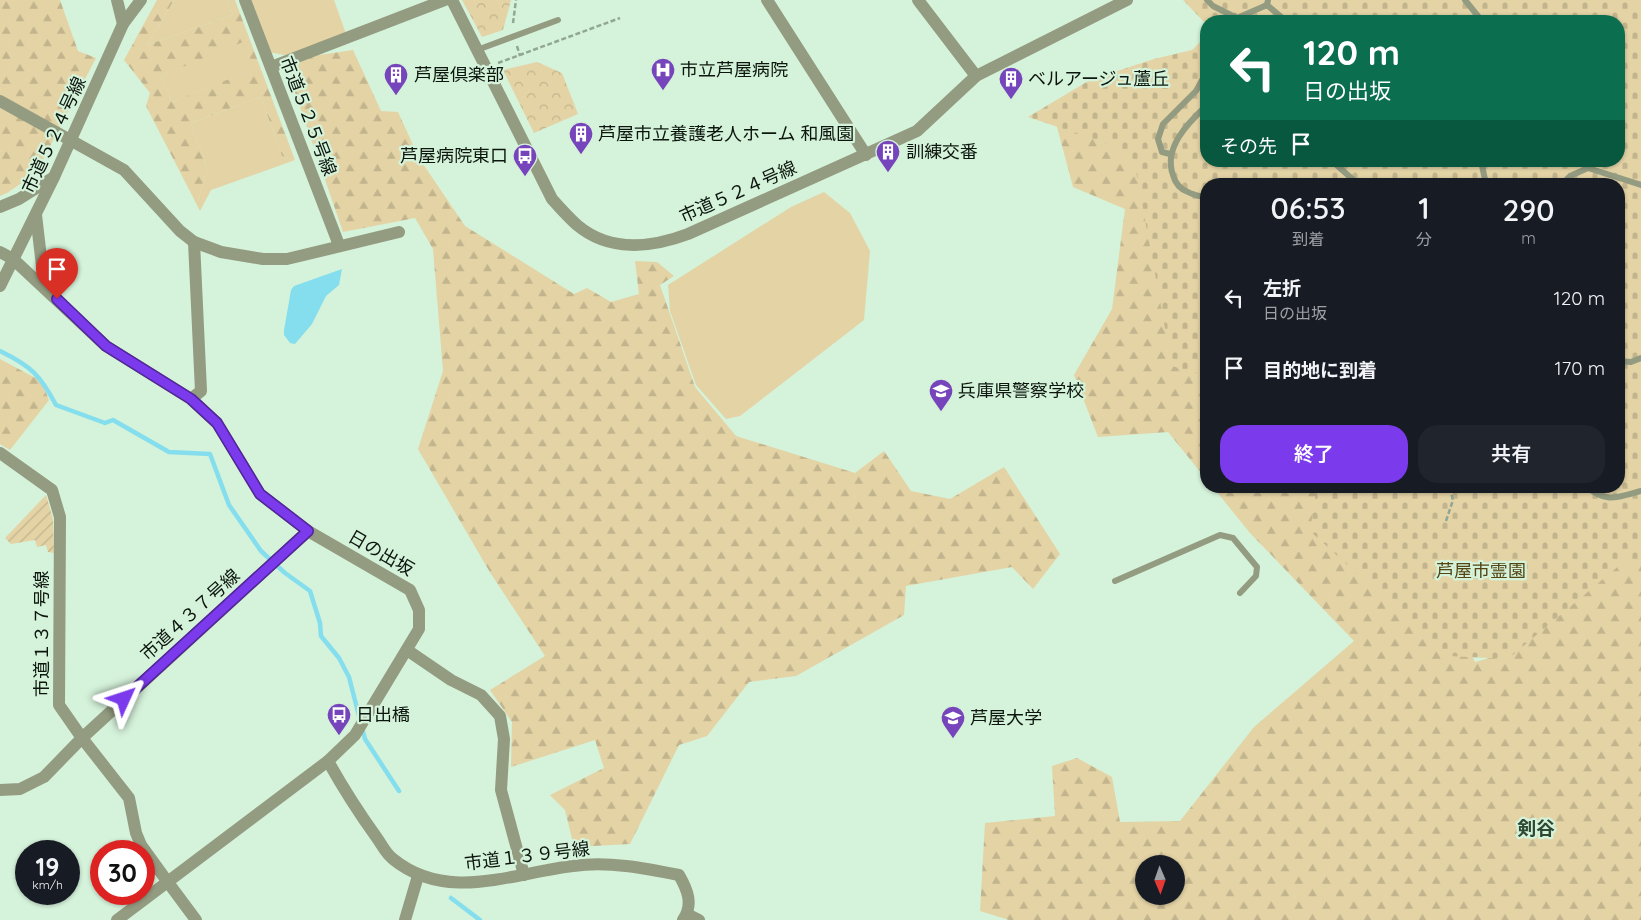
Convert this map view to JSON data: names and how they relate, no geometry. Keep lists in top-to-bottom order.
{
  "streets": {
    "street": [
      "市道５２５号線",
      "市道５２４号線",
      "日の出坂",
      "市道４３７号線",
      "市道１３７号線",
      "市道１３９号線"
    ]
  },
  "crossings": [
    ["市道５２４号線", "日の出坂"],
    ["日の出坂", "市道４３７号線"],
    ["日の出坂", "市道１３７号線"],
    ["日の出坂", "市道１３９号線"],
    ["市道４３７号線", "市道１３７号線"]
  ],
  "districts": ["剣谷"],
  "parks": ["芦屋市霊園"],
  "places": {
    "hospital": ["市立芦屋病院"],
    "building": [
      "芦屋倶楽部",
      "ベルアージュ蘆丘",
      "芦屋市立養護老人ホーム 和風園",
      "訓練交番"
    ],
    "bus stop": ["芦屋病院東口", "日出橋"],
    "school or university": ["兵庫県警察学校", "芦屋大学"]
  },
  "north": "bottom",
  "page": {
    "turn": ["120 m", "日の出坂"],
    "then": "その先",
    "eta": [
      "06:53",
      "到着",
      "1",
      "分",
      "290",
      "m"
    ],
    "list": [
      {
        "name": "左折",
        "note": "日の出坂",
        "value": "120 m"
      },
      {
        "name": "目的地に到着",
        "value": "170 m"
      }
    ],
    "buttons": ["終了", "共有"],
    "speed": "19 km/h",
    "limit": "30"
  }
}
